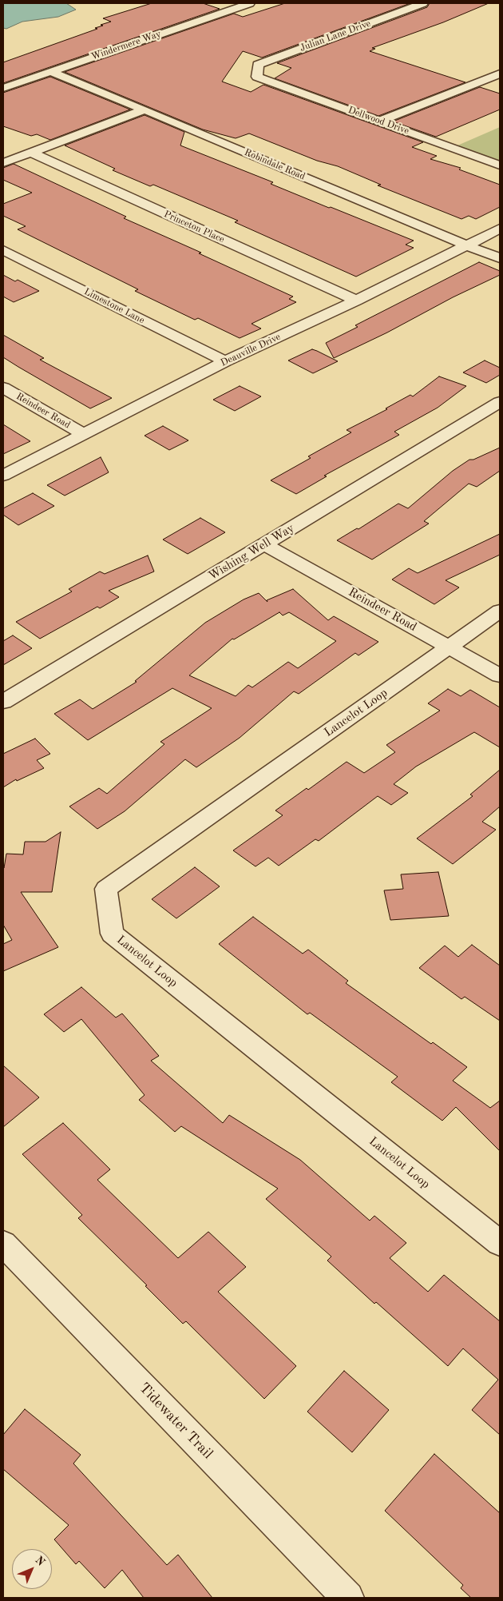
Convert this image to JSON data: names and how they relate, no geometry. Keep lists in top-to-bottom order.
{
  "streets": {
    "street": [
      "Julian Lane Drive",
      "Windermere Way",
      "Dellwood Drive",
      "Robindale Road",
      "Princeton Place",
      "Limestone Lane",
      "Deauville Drive",
      "Reindeer Road",
      "Wishing Well Way",
      "Lancelot Loop",
      "Tidewater Trail"
    ]
  },
  "crossings": [
    ["Julian Lane Drive", "Dellwood Drive"],
    ["Windermere Way", "Robindale Road"],
    ["Robindale Road", "Deauville Drive"],
    ["Princeton Place", "Deauville Drive"],
    ["Limestone Lane", "Deauville Drive"],
    ["Deauville Drive", "Reindeer Road"],
    ["Reindeer Road", "Wishing Well Way"],
    ["Reindeer Road", "Lancelot Loop"]
  ],
  "north": "top right"
}
